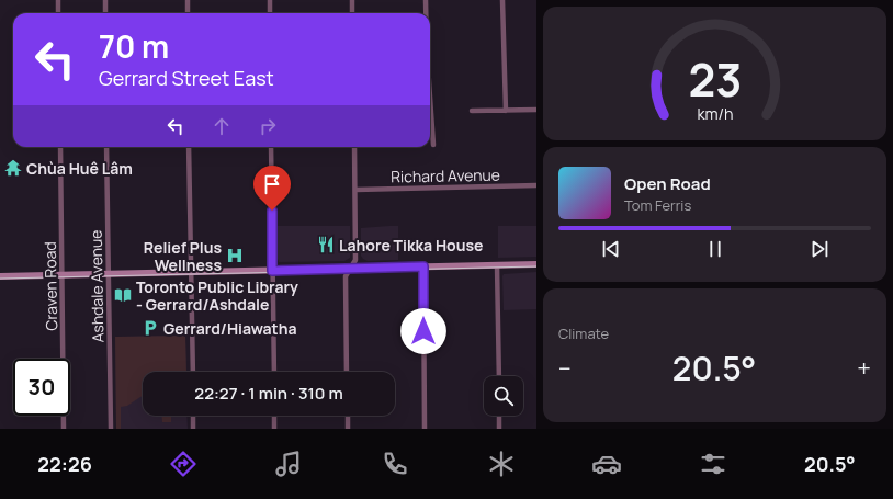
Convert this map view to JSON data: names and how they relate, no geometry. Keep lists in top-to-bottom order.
{
  "streets": {
    "street": ["Richard Avenue", "Craven Road", "Ashdale Avenue"]
  },
  "places": {
    "temple": ["Chùa Huê Lâm"],
    "restaurant": ["Lahore Tikka House"],
    "hospital": ["Relief Plus Wellness"],
    "library": ["Toronto Public Library - Gerrard/Ashdale"],
    "parking": ["Gerrard/Hiawatha"]
  },
  "page": {
    "turn": ["70 m", "Gerrard Street East"],
    "song": ["Open Road", "Tom Ferris"],
    "tile": "Climate",
    "heat": ["−", "20.5°", "+"],
    "limit": "30",
    "trip": "22:27 · 1 min · 310 m",
    "tabs": ["22:26", "20.5°"],
    "gauge": ["23", "km/h"]
  }
}
